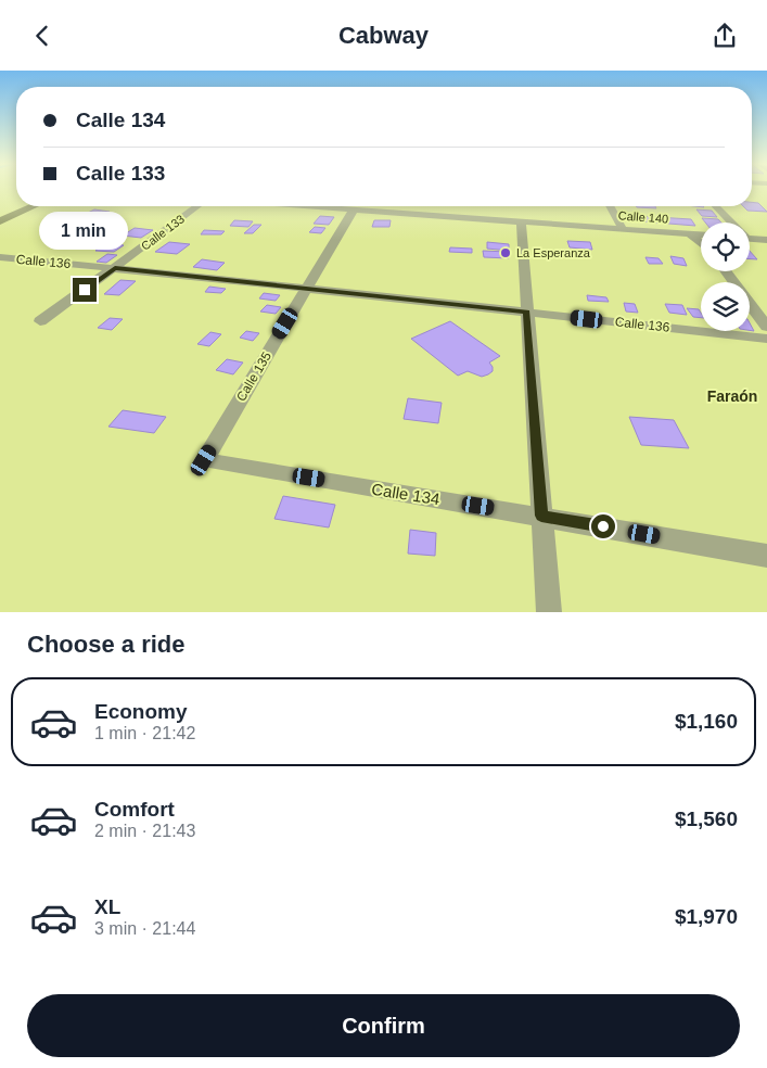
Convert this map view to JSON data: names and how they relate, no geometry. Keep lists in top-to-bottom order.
{
  "streets": {
    "street": [
      "Calle 140",
      "Calle 133",
      "Calle 136",
      "Calle 135",
      "Calle 134"
    ]
  },
  "crossings": [
    ["Calle 140", "Calle 135"],
    ["Calle 133", "Calle 136"],
    ["Calle 136", "Calle 135"],
    ["Calle 135", "Calle 134"]
  ],
  "districts": ["Faraón"],
  "places": ["La Esperanza"],
  "page": {
    "header": "Cabway",
    "banner": ["Calle 134", "Calle 133"],
    "bubble": "1 min",
    "heading": "Choose a ride",
    "list": [
      {
        "name": "Economy",
        "note": "1 min · 21:42",
        "value": "$1,160"
      },
      {
        "name": "Comfort",
        "note": "2 min · 21:43",
        "value": "$1,560"
      },
      {
        "name": "XL",
        "note": "3 min · 21:44",
        "value": "$1,970"
      }
    ],
    "buttons": "Confirm"
  }
}
